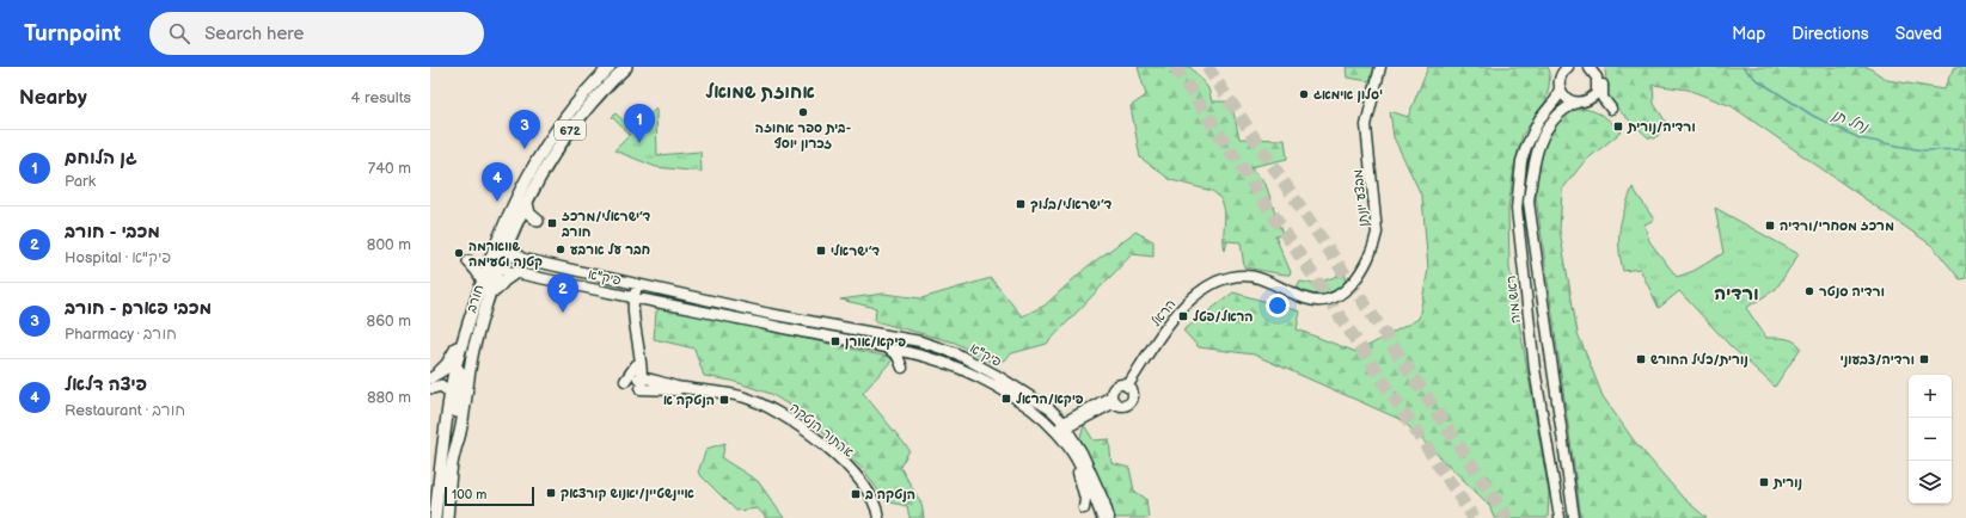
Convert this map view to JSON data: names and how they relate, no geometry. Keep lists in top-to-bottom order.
{
  "streets": {
    "main road": ["672", "חורב"],
    "street": [
      "מבצע יונתן",
      "פיק\"א",
      "ראש מיה",
      "הראל",
      "ארתור הנטקה"
    ]
  },
  "crossings": [
    ["מבצע יונתן", "הראל"],
    ["פיק\"א", "חורב"]
  ],
  "districts": ["אחוזת שמואל", "ורדיה"],
  "water": ["נחל תן"],
  "places": {
    "other": [
      "סלון אימאג'",
      "בית ספר אחוזה- זכרון יוסף",
      "חבר על ארבע",
      "שווארמה קטנה וטעימה",
      "ורדיה סנטר"
    ],
    "transit": [
      "ורדיה/נורית",
      "ד׳ישראלי/בלוך",
      "ד׳ישראלי/מרכז חורב",
      "מרכז מסחרי/ורדיה",
      "ד׳ישראלי",
      "הראל/פטל",
      "פיקא/אורן",
      "נורית/כליל החורש",
      "ורדיה/צבעוני",
      "פיקא/הראל",
      "הנטקה א",
      "נורית",
      "איינשטיין/יאנוש קורצאק",
      "הנטקה ב"
    ]
  },
  "scale_bar": "100 m",
  "page": {
    "header": "Turnpoint",
    "search": "Search here",
    "nav": ["Map", "Directions", "Saved"],
    "heading": ["Nearby", "4 results"],
    "pins": [
      "1",
      "3",
      "4",
      "2"
    ],
    "list": [
      {
        "mark": "1",
        "name": "גן הלוחם",
        "note": "Park",
        "value": "740 m"
      },
      {
        "mark": "2",
        "name": "מכבי - חורב",
        "note": "Hospital · פיק\"א",
        "value": "800 m"
      },
      {
        "mark": "3",
        "name": "מכבי פארם - חורב",
        "note": "Pharmacy · חורב",
        "value": "860 m"
      },
      {
        "mark": "4",
        "name": "פיצה דלאל",
        "note": "Restaurant · חורב",
        "value": "880 m"
      }
    ],
    "map_buttons": ["+", "−"],
    "scale": "100 m"
  }
}
